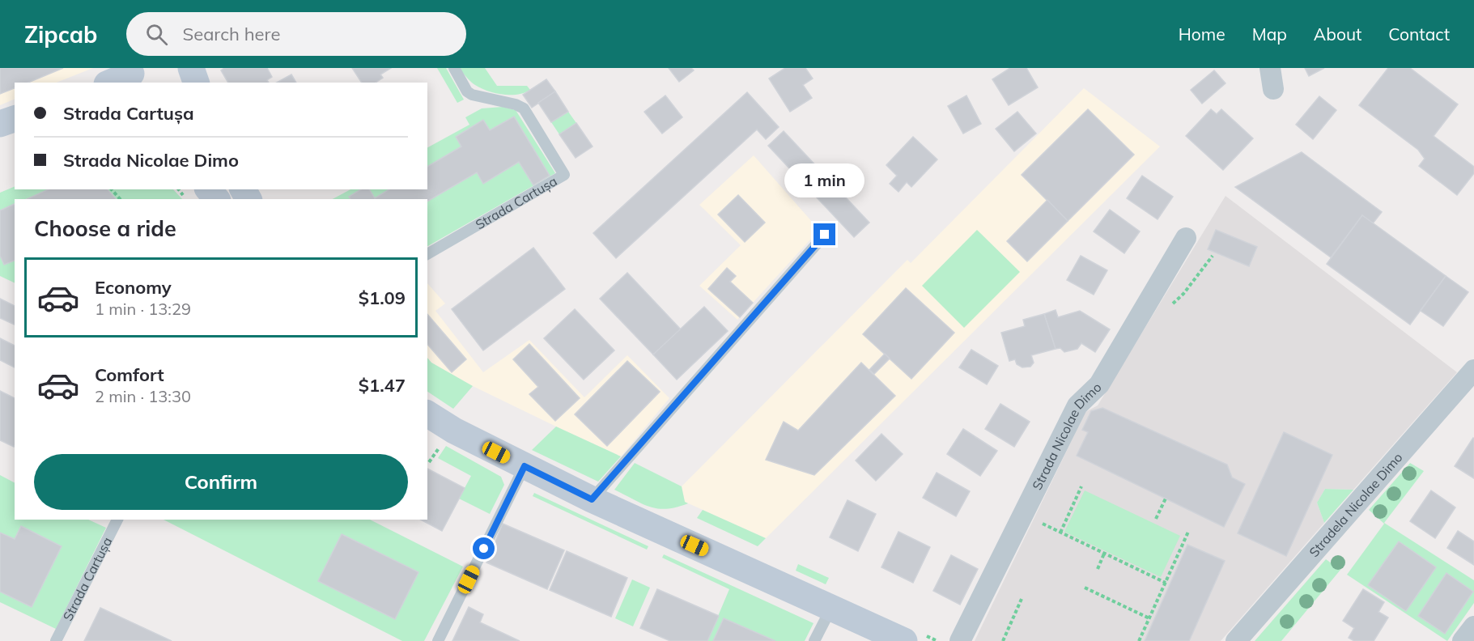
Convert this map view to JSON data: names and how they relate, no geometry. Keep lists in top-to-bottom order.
{
  "streets": {
    "street": ["Strada Nicolae Dimo", "Stradela Nicolae Dimo"],
    "lane": ["Strada Cartușa"]
  },
  "page": {
    "header": "Zipcab",
    "search": "Search here",
    "nav": [
      "Home",
      "Map",
      "About",
      "Contact"
    ],
    "banner": ["Strada Cartușa", "Strada Nicolae Dimo"],
    "bubble": "1 min",
    "heading": "Choose a ride",
    "list": [
      {
        "name": "Economy",
        "note": "1 min · 13:29",
        "value": "$1.09"
      },
      {
        "name": "Comfort",
        "note": "2 min · 13:30",
        "value": "$1.47"
      }
    ],
    "buttons": "Confirm"
  }
}
